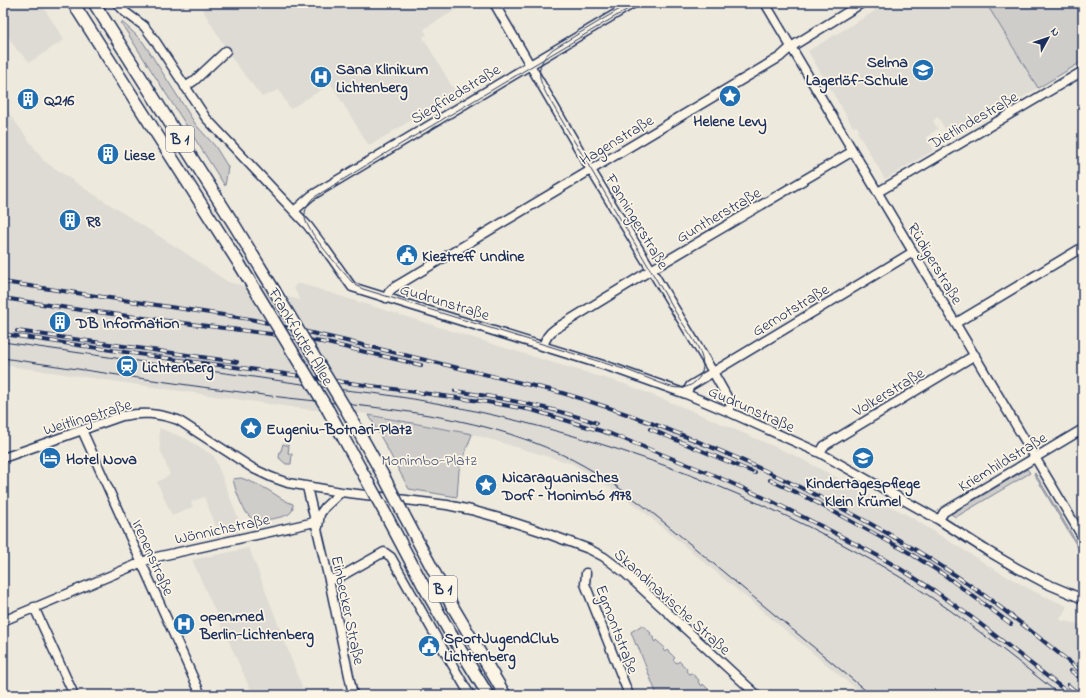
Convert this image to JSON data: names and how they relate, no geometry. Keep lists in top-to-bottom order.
{
  "streets": {
    "main road": ["B 1", "Frankfurter Allee"],
    "street": [
      "Siegfriedstraße",
      "Dietlindestraße",
      "Hagenstraße",
      "Guntherstraße",
      "Fanningerstraße",
      "Rüdigerstraße",
      "Gudrunstraße",
      "Gernotstraße",
      "Volkerstraße",
      "Weitlingstraße",
      "Kriemhildstraße",
      "Wönnichstraße",
      "Irenenstraße",
      "Skandinavische Straße",
      "Einbecker Straße",
      "Egmontstraße"
    ]
  },
  "crossings": [
    ["Siegfriedstraße", "Fanningerstraße"],
    ["Dietlindestraße", "Rüdigerstraße"],
    ["Hagenstraße", "Fanningerstraße"],
    ["Hagenstraße", "Rüdigerstraße"],
    ["Hagenstraße", "Gudrunstraße"],
    ["Guntherstraße", "Fanningerstraße"],
    ["Guntherstraße", "Rüdigerstraße"],
    ["Guntherstraße", "Gudrunstraße"],
    ["Fanningerstraße", "Gudrunstraße"],
    ["Fanningerstraße", "Gernotstraße"],
    ["Rüdigerstraße", "Gernotstraße"],
    ["Rüdigerstraße", "Volkerstraße"],
    ["Rüdigerstraße", "Kriemhildstraße"],
    ["Gudrunstraße", "Gernotstraße"],
    ["Gudrunstraße", "Volkerstraße"],
    ["Gudrunstraße", "Kriemhildstraße"],
    ["Weitlingstraße", "Irenenstraße"],
    ["Weitlingstraße", "Skandinavische Straße"],
    ["Weitlingstraße", "Einbecker Straße"],
    ["Wönnichstraße", "Irenenstraße"],
    ["Wönnichstraße", "Einbecker Straße"],
    ["Skandinavische Straße", "Einbecker Straße"]
  ],
  "parks": ["Monimbo-Platz"],
  "places": {
    "school or university": ["Selma Lagerlöf-Schule", "Kindertagespflege Klein Krümel"],
    "hospital": ["Sana Klinikum Lichtenberg", "open.med Berlin-Lichtenberg"],
    "place": ["Helene Levy", "Eugeniu-Botnari-Platz", "Nicaraguanisches Dorf – Monimbó 1978"],
    "building": [
      "Q216",
      "Liese",
      "R8",
      "DB Information"
    ],
    "public building": ["Kieztreff Undine", "SportJugendClub Lichtenberg"],
    "station": ["Lichtenberg"],
    "hotel": ["Hotel Nova"]
  },
  "north": "top right"
}
